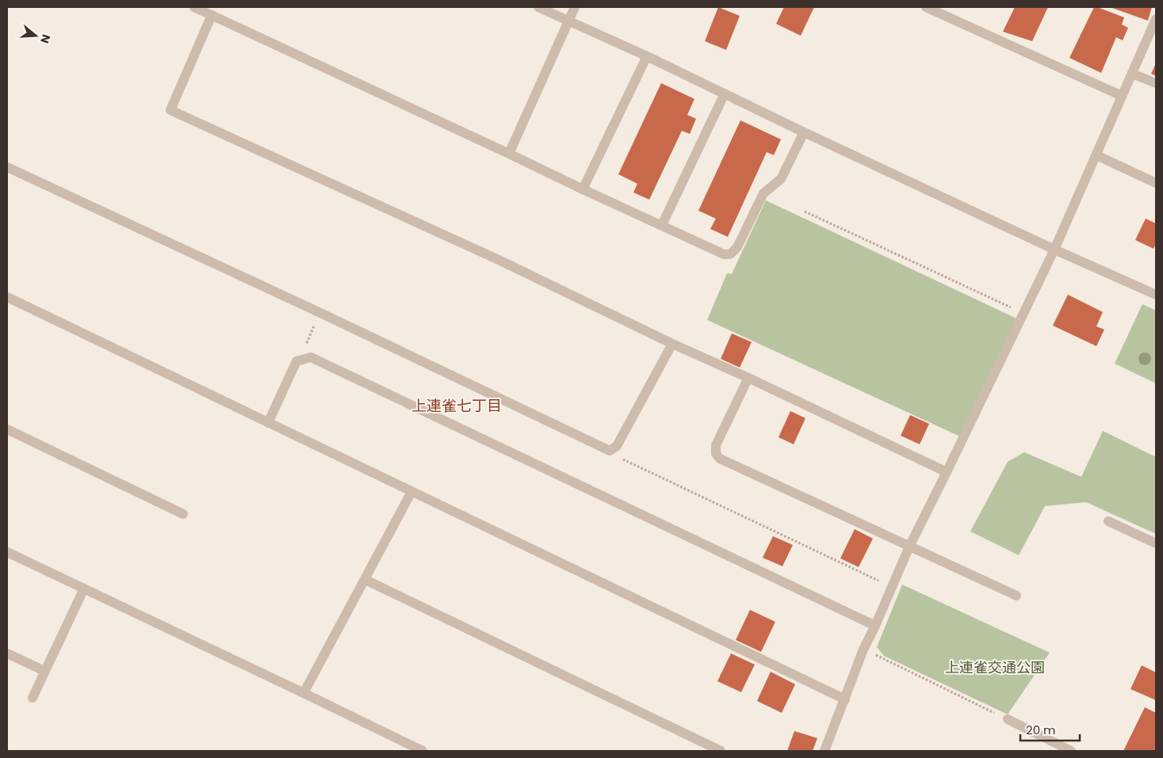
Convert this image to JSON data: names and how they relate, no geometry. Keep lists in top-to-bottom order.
{
  "districts": ["上連雀七丁目"],
  "parks": ["上連雀交通公園"],
  "scale_bar": "20 m",
  "north": "right"
}
